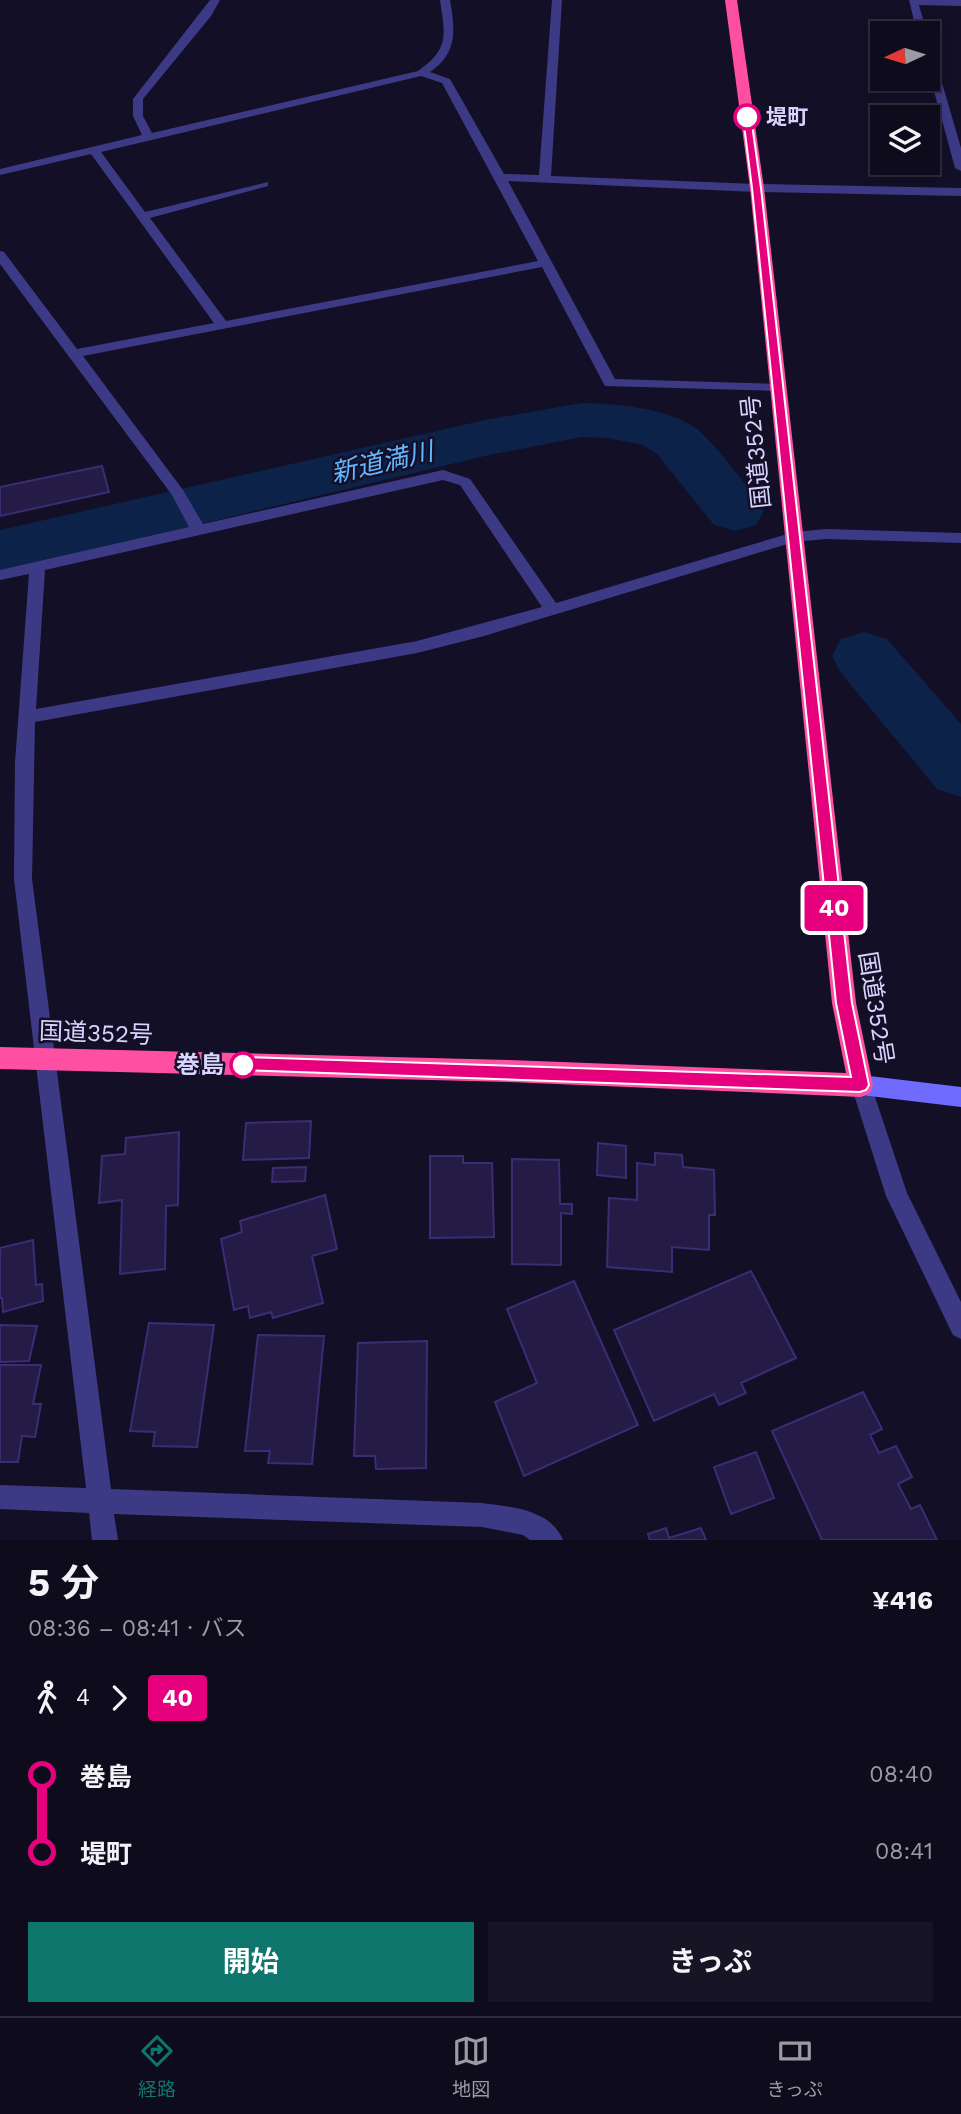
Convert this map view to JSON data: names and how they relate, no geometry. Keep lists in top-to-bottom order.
{
  "streets": {
    "highway": ["国道352号"]
  },
  "water": ["新道満川"],
  "places": ["堤町", "巻島"],
  "lines": ["bus line 40"],
  "north": "left",
  "page": {
    "on_map": "40",
    "heading": ["5 分", "08:36 – 08:41 · バス", "¥416"],
    "legs": ["4", "40"],
    "list": [
      {
        "name": "巻島",
        "value": "08:40"
      },
      {
        "name": "堤町",
        "value": "08:41"
      }
    ],
    "buttons": ["開始", "きっぷ"],
    "tabs": ["経路", "地図", "きっぷ"]
  }
}
